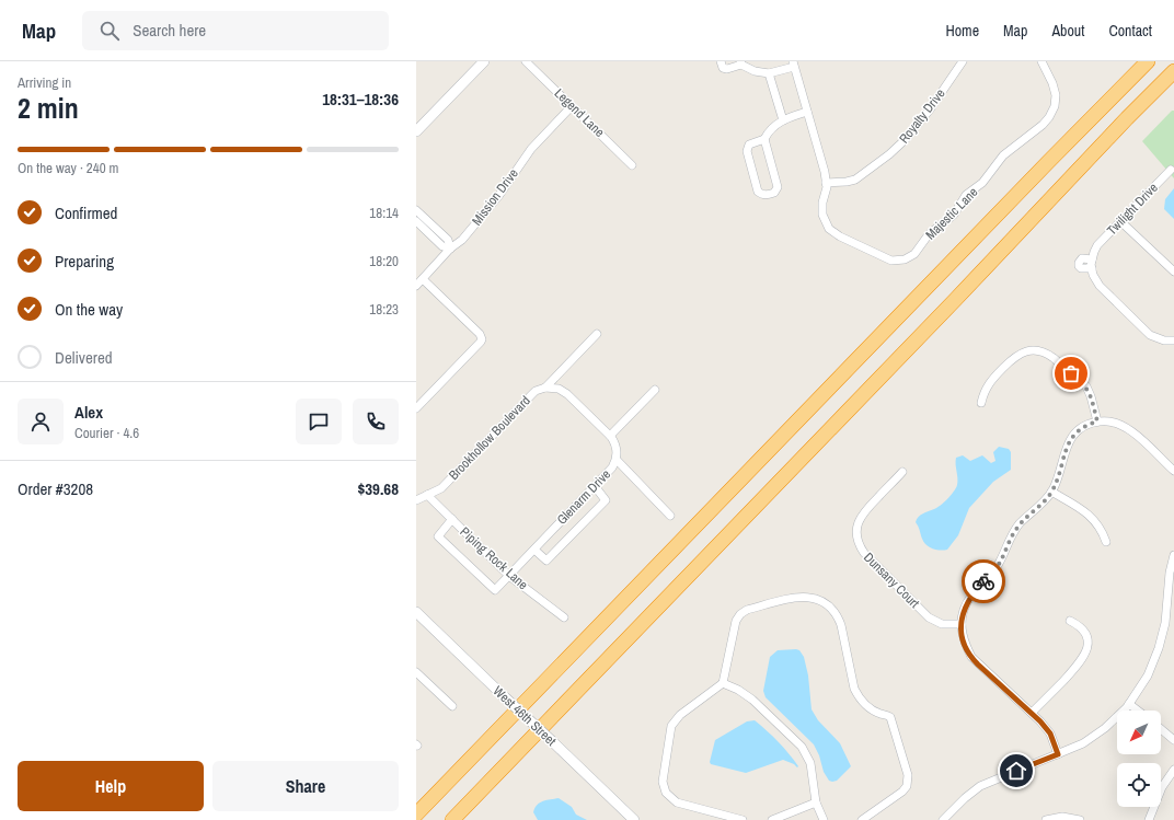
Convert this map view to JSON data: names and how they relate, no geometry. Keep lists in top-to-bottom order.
{
  "streets": {
    "street": [
      "Legend Lane",
      "Royalty Drive",
      "Mission Drive",
      "Twilight Drive",
      "Majestic Lane",
      "Brookhollow Boulevard",
      "Glenarm Drive",
      "Piping Rock Lane",
      "Dunsany Court",
      "West 46th Street"
    ]
  },
  "crossings": [
    ["Legend Lane", "Mission Drive"],
    ["Royalty Drive", "Majestic Lane"],
    ["Brookhollow Boulevard", "Glenarm Drive"],
    ["Brookhollow Boulevard", "Piping Rock Lane"],
    ["Glenarm Drive", "Piping Rock Lane"]
  ],
  "north": "bottom left",
  "page": {
    "header": "Map",
    "search": "Search here",
    "nav": [
      "Home",
      "Map",
      "About",
      "Contact"
    ],
    "heading": ["2 min", "Arriving in", "18:31–18:36"],
    "panel": [
      "Alex",
      "Courier · 4.6",
      "Order #3208",
      "$39.68"
    ],
    "bar": "On the way · 240 m",
    "list": [
      ["Confirmed", "18:14"],
      ["Preparing", "18:20"],
      ["On the way", "18:23"],
      "Delivered"
    ],
    "buttons": ["Help", "Share"]
  }
}
